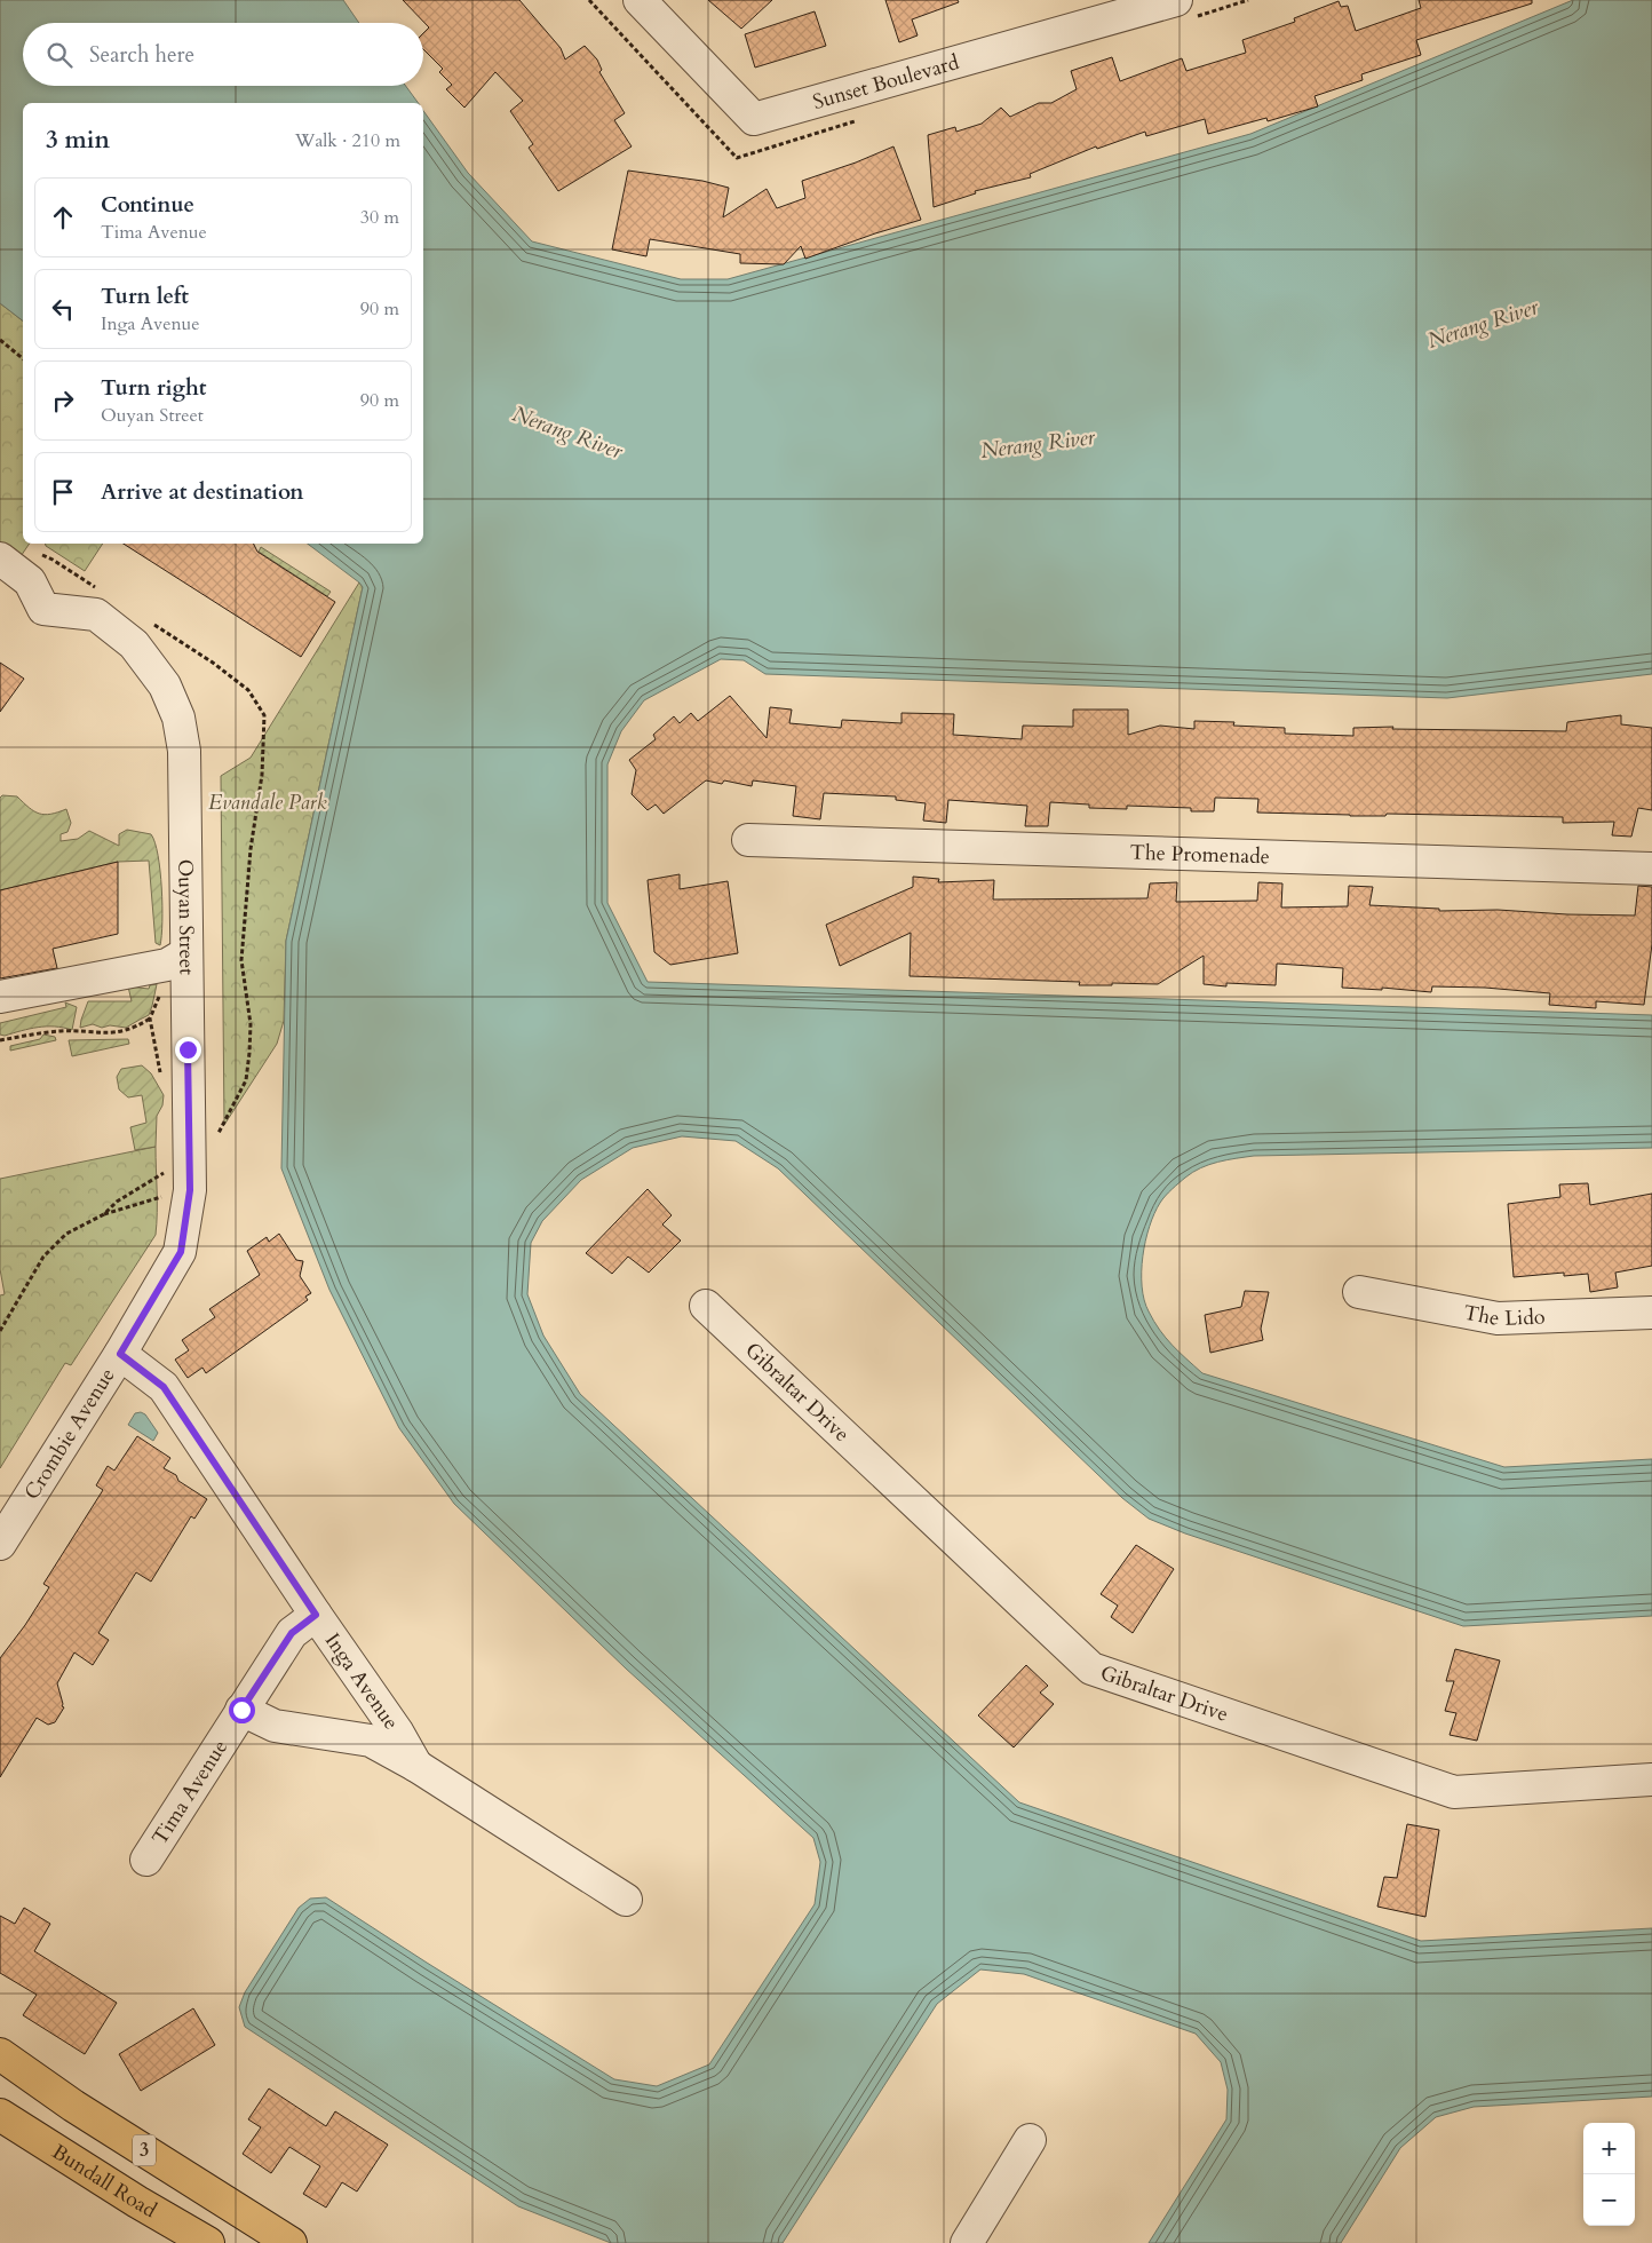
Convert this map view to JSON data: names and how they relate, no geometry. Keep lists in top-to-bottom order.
{
  "streets": {
    "main road": ["3", "Bundall Road"],
    "street": [
      "Sunset Boulevard",
      "The Promenade",
      "Ouyan Street",
      "The Lido",
      "Gibraltar Drive",
      "Crombie Avenue",
      "Inga Avenue",
      "Tima Avenue"
    ]
  },
  "crossings": [
    ["Ouyan Street", "Crombie Avenue"],
    ["Ouyan Street", "Inga Avenue"],
    ["Crombie Avenue", "Inga Avenue"],
    ["Inga Avenue", "Tima Avenue"]
  ],
  "water": ["Nerang River"],
  "parks": ["Evandale Park"],
  "page": {
    "search": "Search here",
    "heading": ["3 min", "Walk · 210 m"],
    "list": [
      ["Continue", "Tima Avenue", "30 m"],
      ["Turn left", "Inga Avenue", "90 m"],
      ["Turn right", "Ouyan Street", "90 m"],
      "Arrive at destination"
    ],
    "map_buttons": ["+", "−"]
  }
}
